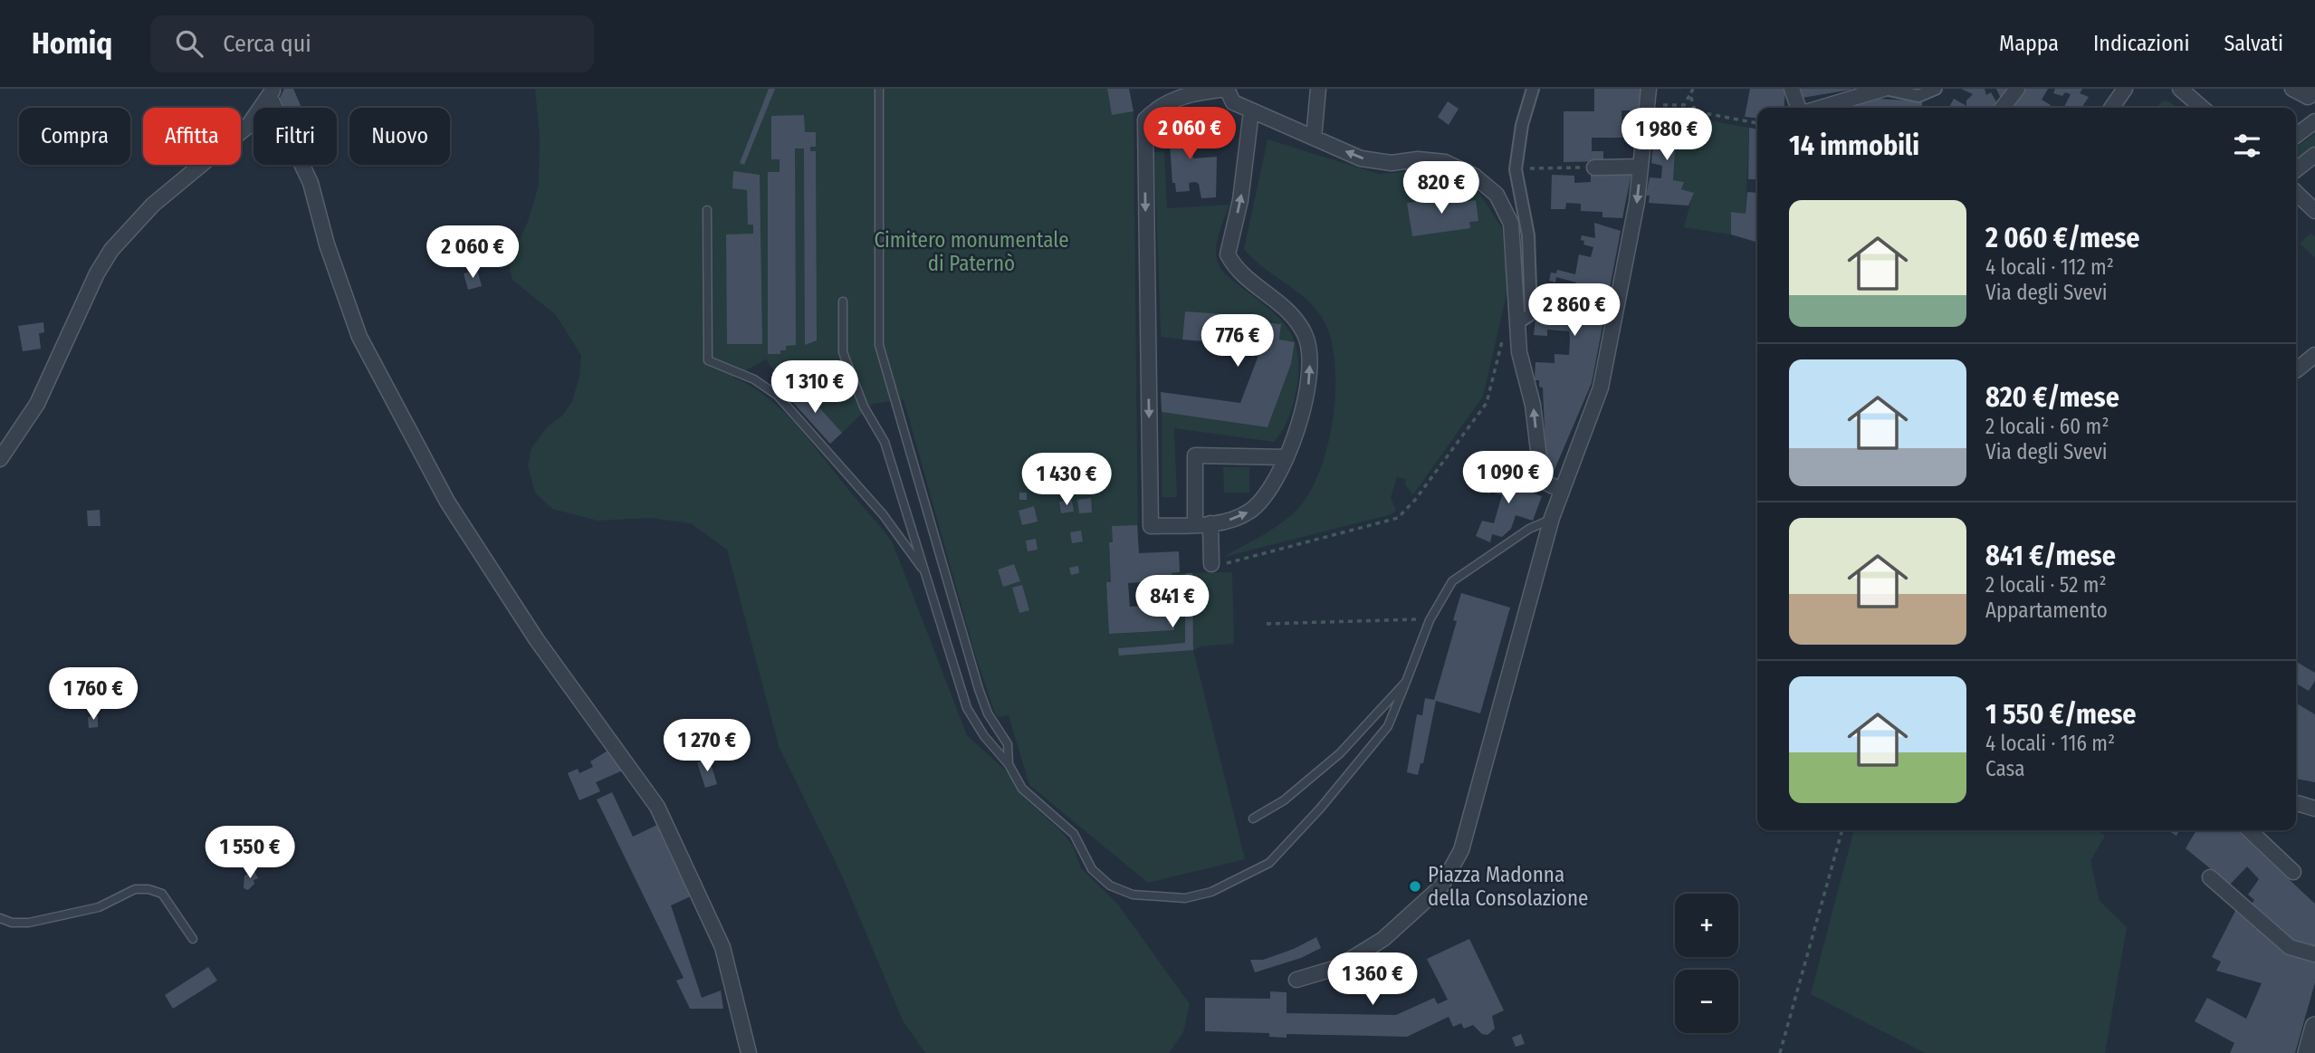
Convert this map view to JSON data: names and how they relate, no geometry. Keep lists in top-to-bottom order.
{
  "parks": ["Cimitero monumentale di Paternò"],
  "places": ["Piazza Madonna della Consolazione"],
  "page": {
    "header": "Homiq",
    "search": "Cerca qui",
    "nav": ["Mappa", "Indicazioni", "Salvati"],
    "price": [
      "2 060 €",
      "1 980 €",
      "820 €",
      "2 060 €",
      "2 860 €",
      "776 €",
      "1 310 €",
      "1 090 €",
      "1 430 €",
      "841 €",
      "1 760 €",
      "1 270 €",
      "1 550 €",
      "1 360 €"
    ],
    "chip": [
      "Compra",
      "Affitta",
      "Filtri",
      "Nuovo"
    ],
    "heading": "14 immobili",
    "list": [
      {
        "name": "2 060 €/mese",
        "note": "4 locali · 112 m² · Via degli Svevi"
      },
      {
        "name": "820 €/mese",
        "note": "2 locali · 60 m² · Via degli Svevi"
      },
      {
        "name": "841 €/mese",
        "note": "2 locali · 52 m² · Appartamento"
      },
      {
        "name": "1 550 €/mese",
        "note": "4 locali · 116 m² · Casa"
      }
    ],
    "map_buttons": ["+", "−"]
  }
}
